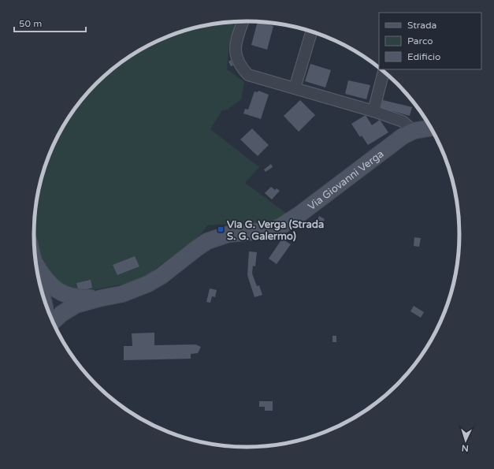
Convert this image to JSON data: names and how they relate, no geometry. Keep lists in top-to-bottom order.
{
  "streets": {
    "street": ["Via Giovanni Verga"]
  },
  "places": {
    "transit": ["Via G. Verga (Strada S. G. Galermo)"]
  },
  "legend": ["Strada", "Parco", "Edificio"],
  "scale_bar": "50 m",
  "north": "bottom"
}
